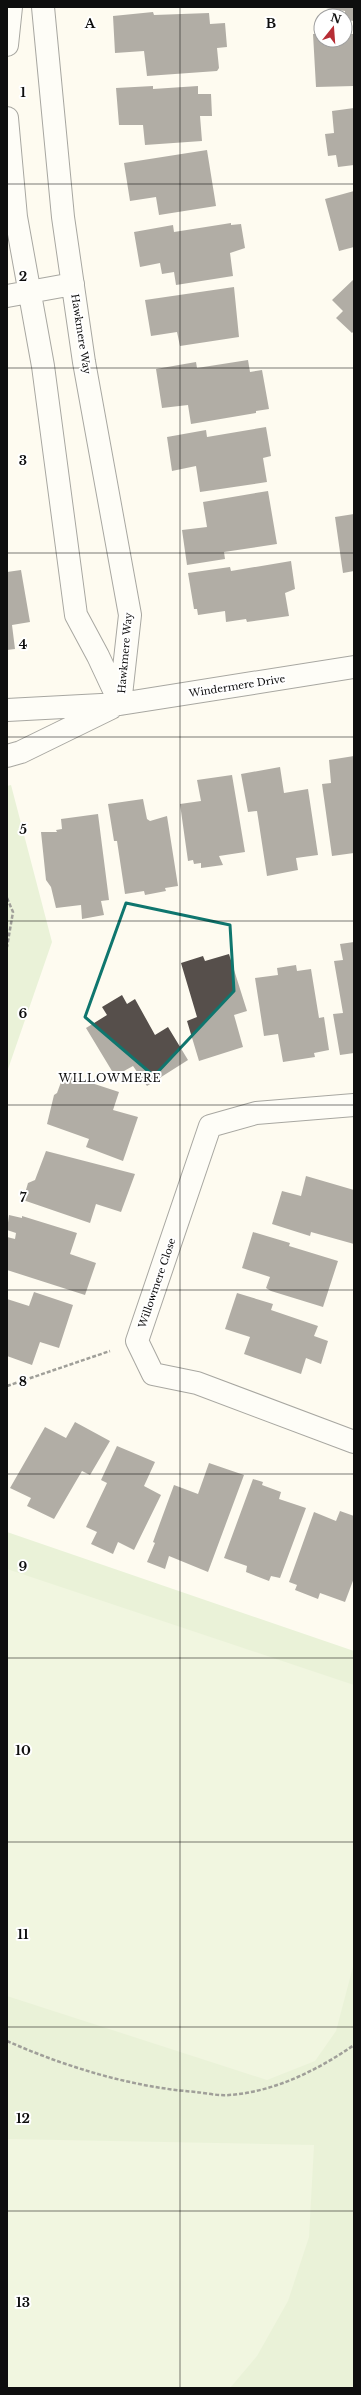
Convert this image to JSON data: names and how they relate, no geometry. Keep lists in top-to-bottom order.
{
  "streets": {
    "street": ["Hawkmere Way", "Windermere Drive", "Willowmere Close"]
  },
  "crossings": [
    ["Hawkmere Way", "Windermere Drive"]
  ],
  "districts": ["WILLOWMERE"],
  "north": "top",
  "grid": {
    "columns": ["A", "B"],
    "rows": [
      "1",
      "2",
      "3",
      "4",
      "5",
      "6",
      "7",
      "8",
      "9",
      "10",
      "11",
      "12",
      "13"
    ]
  }
}
